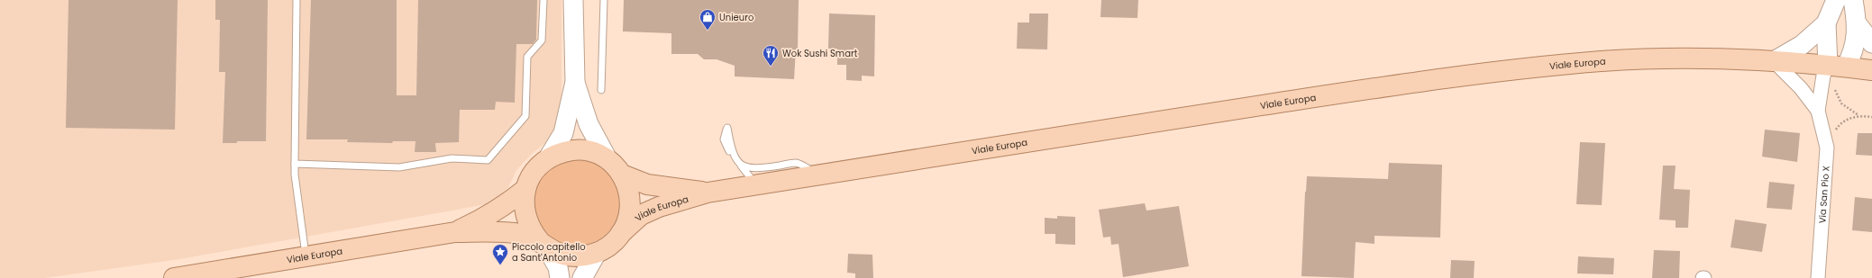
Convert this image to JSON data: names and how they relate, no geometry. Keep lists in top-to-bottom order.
{
  "streets": {
    "main road": ["Viale Europa", "Via San Pio X"]
  },
  "crossings": [
    ["Viale Europa", "Via San Pio X"]
  ],
  "places": {
    "shop": ["Unieuro"],
    "restaurant": ["Wok Sushi Smart"],
    "place": ["Piccolo capitello a Sant'Antonio"]
  }
}
